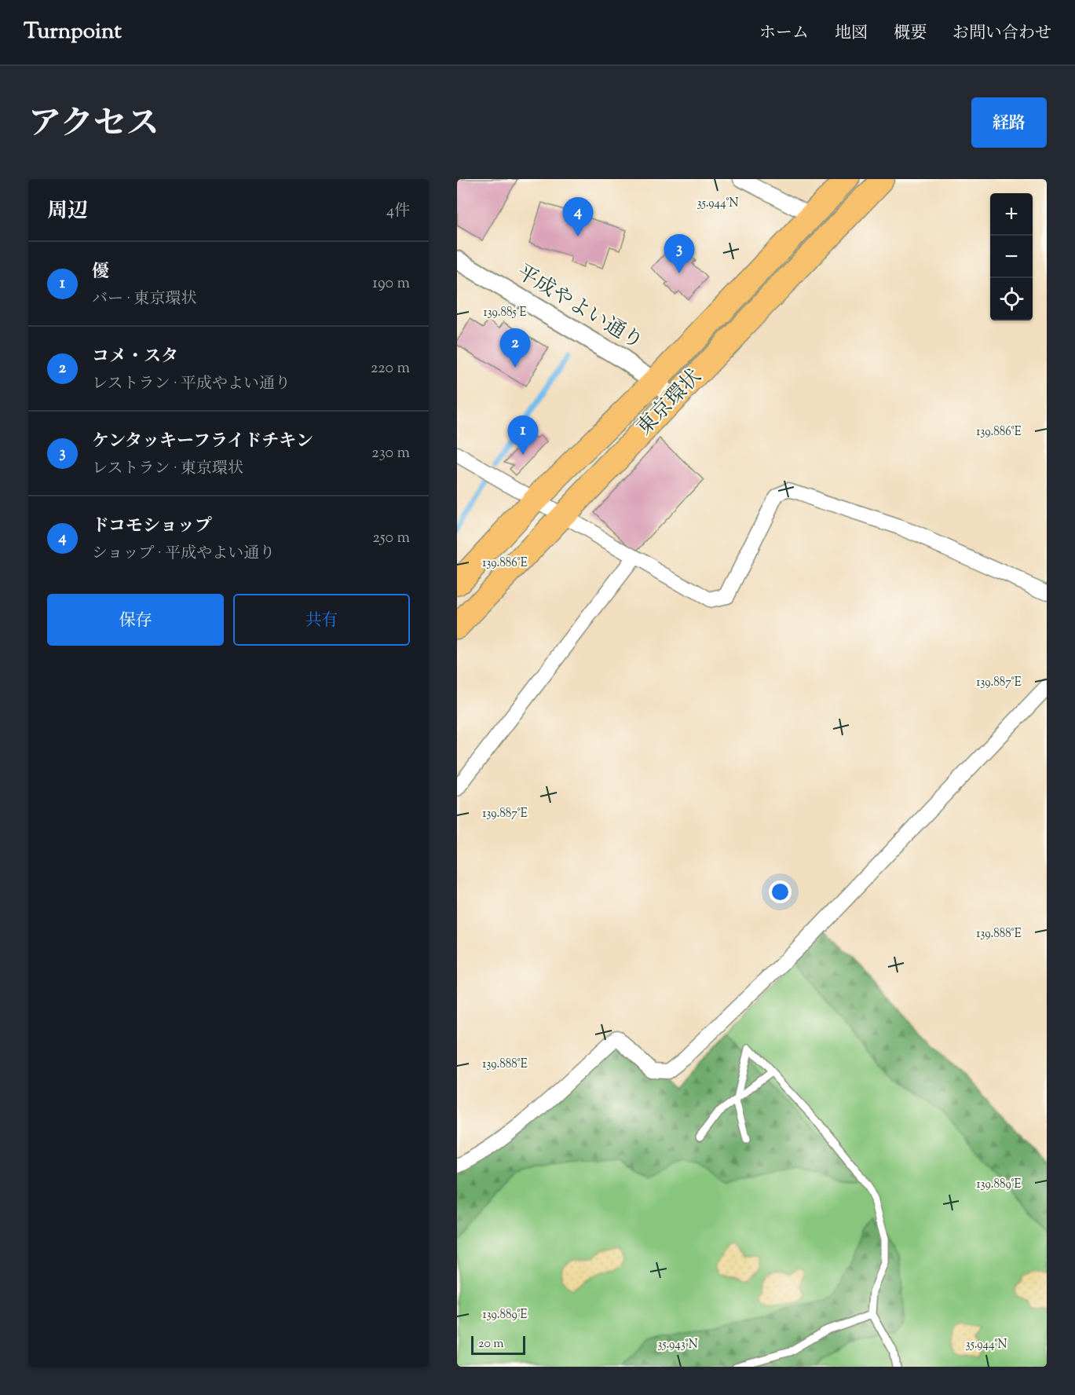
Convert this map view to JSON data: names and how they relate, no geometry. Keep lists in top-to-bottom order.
{
  "streets": {
    "highway": ["東京環状"],
    "street": ["平成やよい通り"]
  },
  "crossings": [
    ["平成やよい通り", "東京環状"]
  ],
  "scale_bar": "20 m",
  "page": {
    "header": "Turnpoint",
    "nav": [
      "ホーム",
      "地図",
      "概要",
      "お問い合わせ"
    ],
    "title": "アクセス",
    "buttons": [
      "経路",
      ["保存", "共有"]
    ],
    "heading": ["周辺", "4件"],
    "map_buttons": ["+", "−"],
    "pins": [
      "4",
      "3",
      "2",
      "1"
    ],
    "list": [
      {
        "mark": "1",
        "name": "優",
        "note": "バー · 東京環状",
        "value": "190 m"
      },
      {
        "mark": "2",
        "name": "コメ・スタ",
        "note": "レストラン · 平成やよい通り",
        "value": "220 m"
      },
      {
        "mark": "3",
        "name": "ケンタッキーフライドチキン",
        "note": "レストラン · 東京環状",
        "value": "230 m"
      },
      {
        "mark": "4",
        "name": "ドコモショップ",
        "note": "ショップ · 平成やよい通り",
        "value": "250 m"
      }
    ],
    "scale": "20 m"
  },
  "coordinates": [
    "35.944°N",
    "139.885°E",
    "139.886°E",
    "139.887°E",
    "139.888°E",
    "139.889°E",
    "35.943°N"
  ]
}
